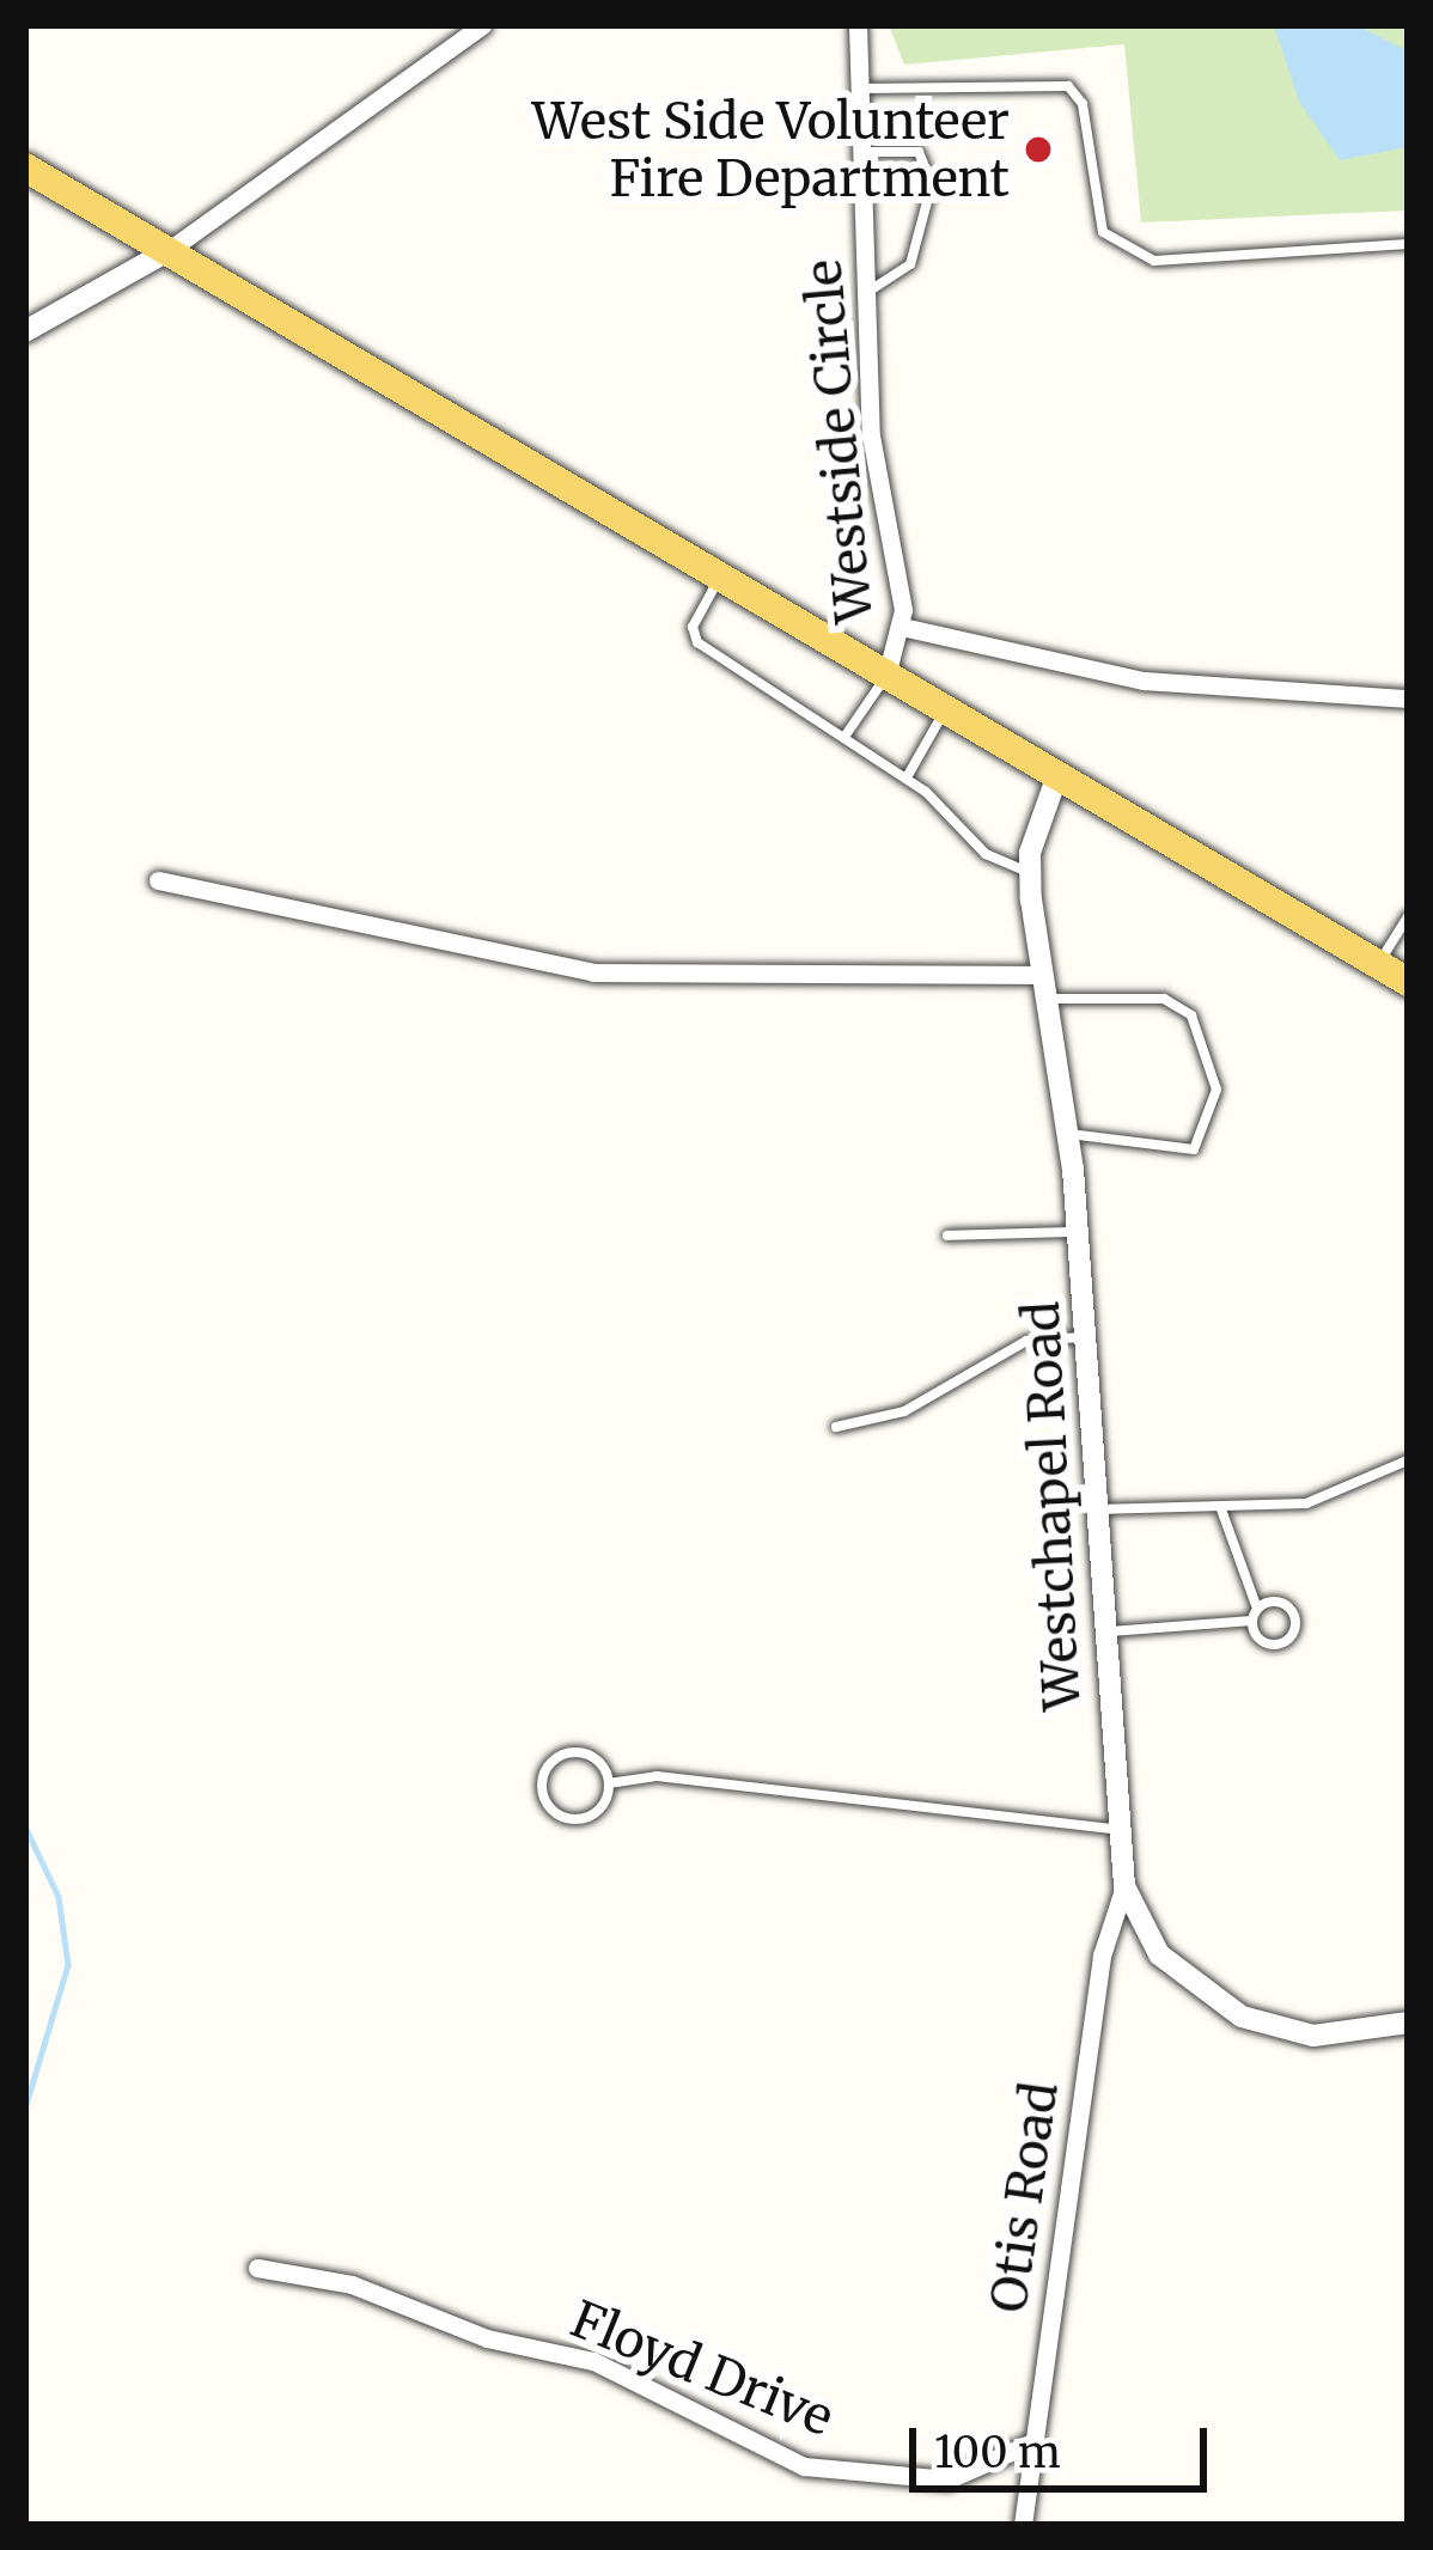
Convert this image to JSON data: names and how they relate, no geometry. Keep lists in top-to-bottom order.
{
  "streets": {
    "street": [
      "Westside Circle",
      "Westchapel Road",
      "Otis Road",
      "Floyd Drive"
    ]
  },
  "crossings": [
    ["Westchapel Road", "Otis Road"],
    ["Otis Road", "Floyd Drive"]
  ],
  "places": ["West Side Volunteer Fire Department"],
  "scale_bar": "100 m"
}
